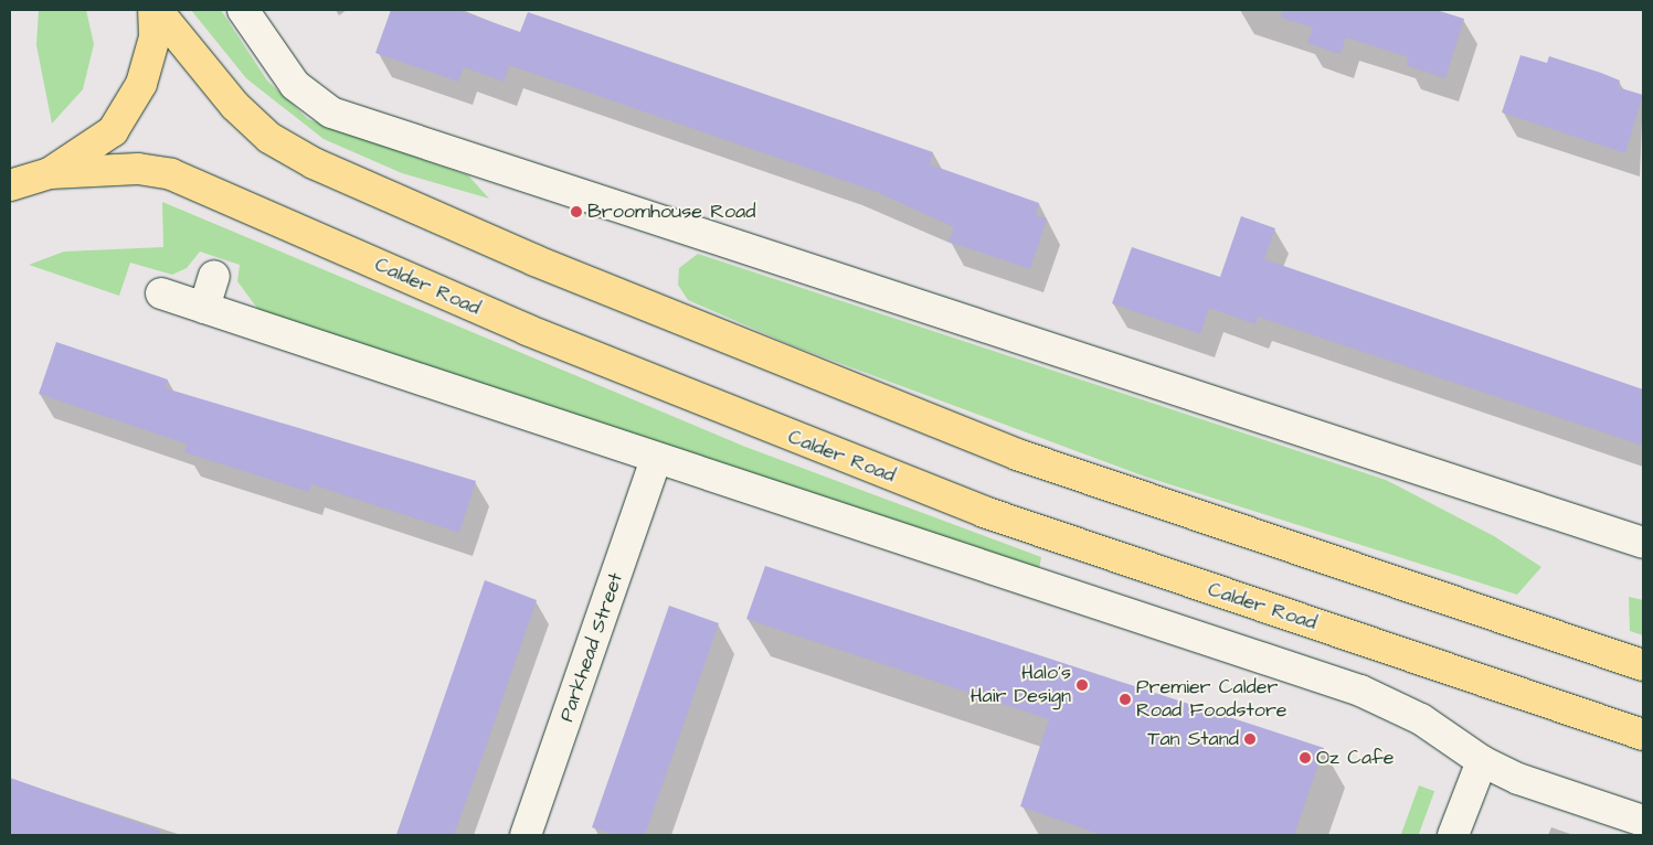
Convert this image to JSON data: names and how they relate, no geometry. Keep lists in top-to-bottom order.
{
  "streets": {
    "main road": ["Calder Road"],
    "street": ["Parkhead Street"]
  },
  "places": [
    "Broomhouse Road",
    "Halo's Hair Design",
    "Premier Calder Road Foodstore",
    "Tan Stand",
    "Oz Cafe"
  ]
}
